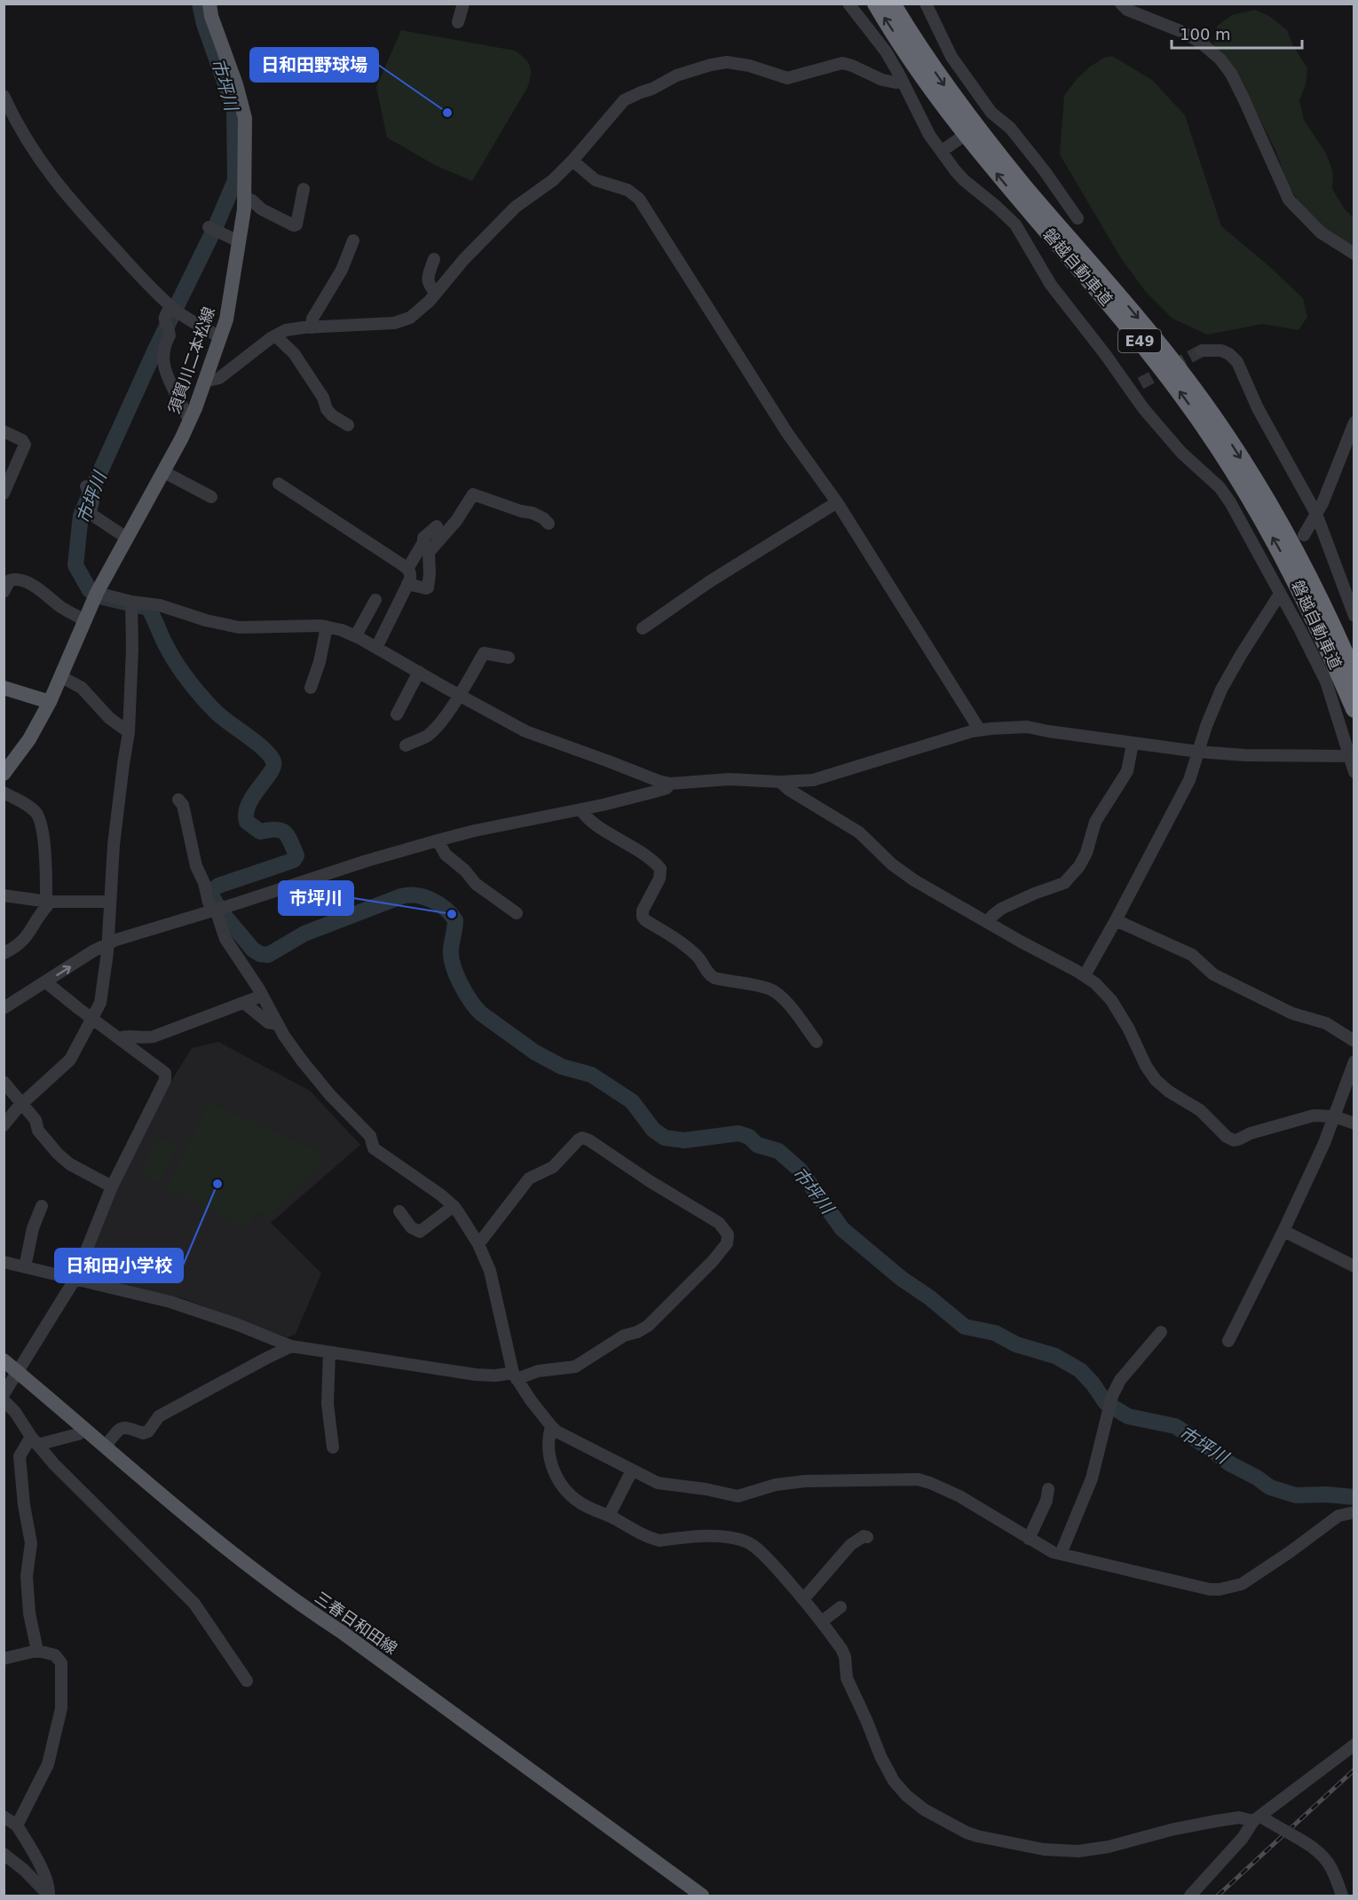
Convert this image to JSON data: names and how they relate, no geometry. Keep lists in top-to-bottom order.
{
  "streets": {
    "highway": ["磐越自動車道", "E49"],
    "main road": ["須賀川二本松線", "三春日和田線"]
  },
  "water": ["市坪川"],
  "places": ["日和田野球場", "市坪川", "日和田小学校"],
  "scale_bar": "100 m"
}
